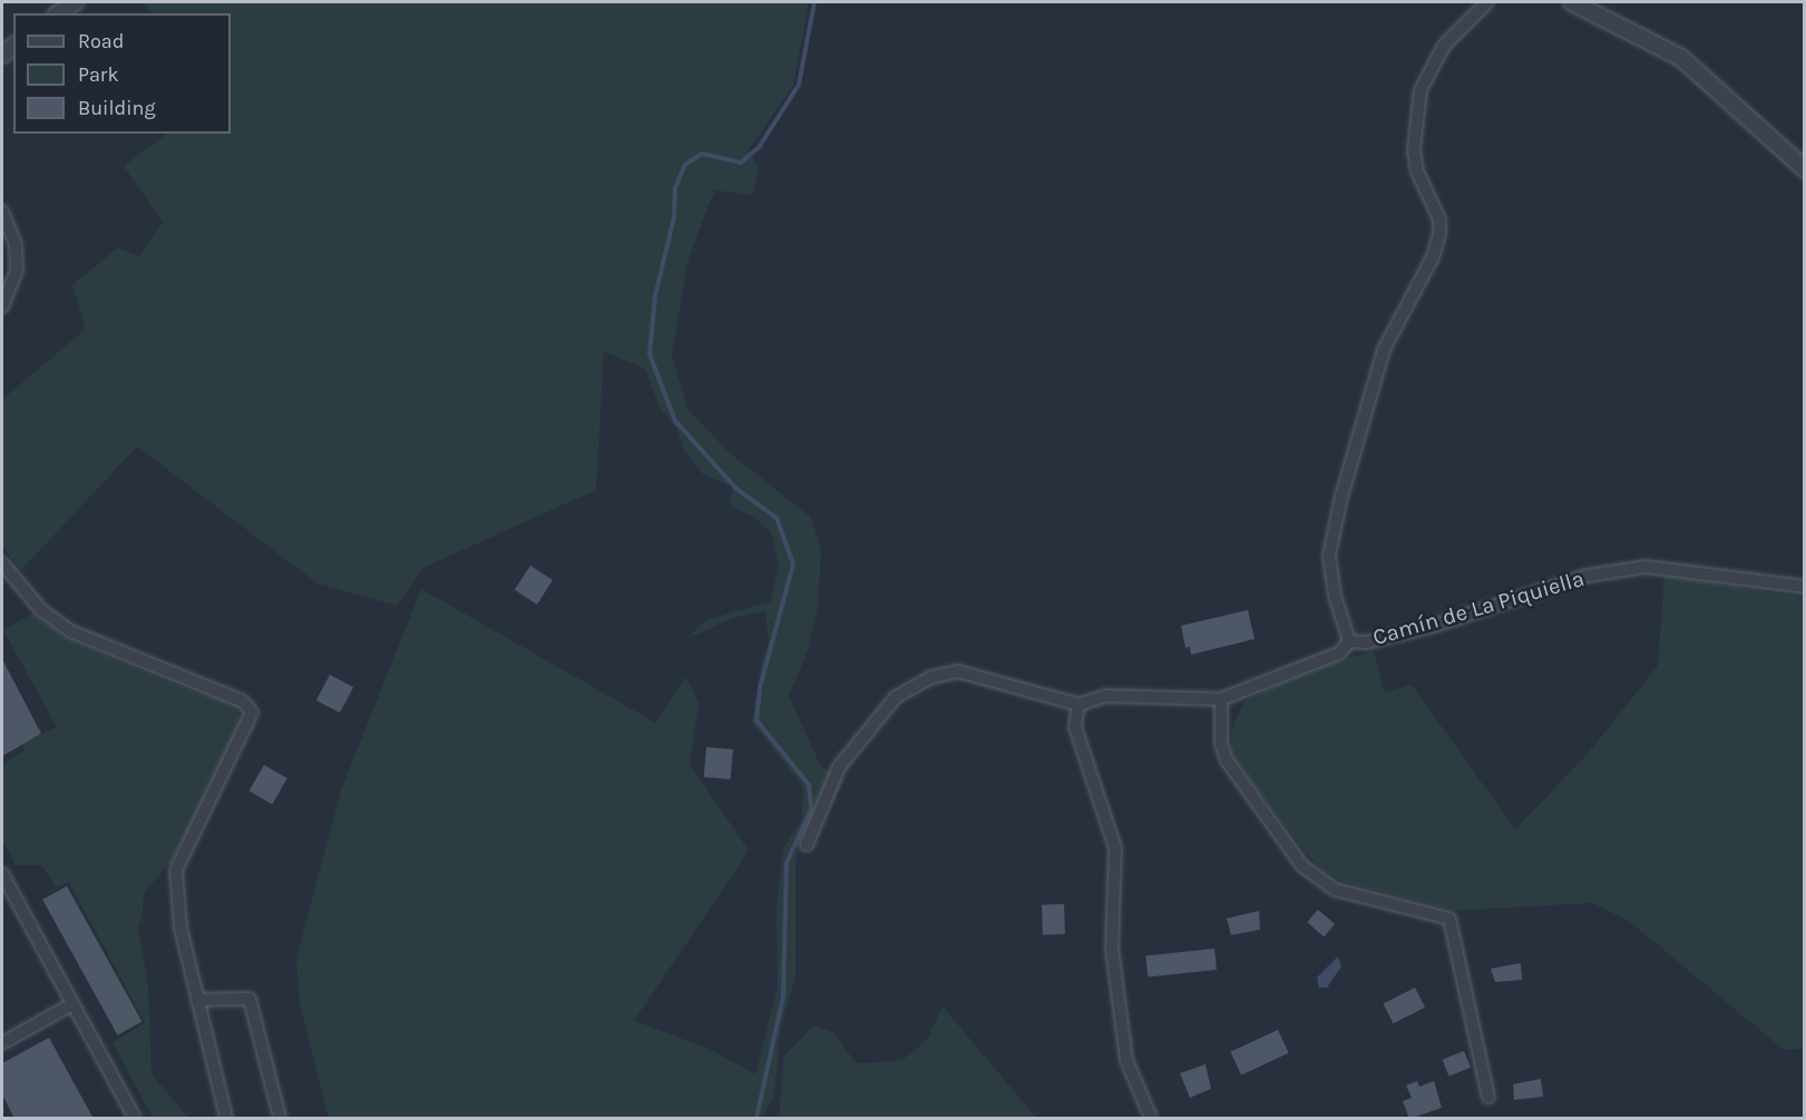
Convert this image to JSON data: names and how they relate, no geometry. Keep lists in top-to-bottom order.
{
  "streets": {
    "street": ["Camín de La Piquiella"]
  },
  "legend": ["Road", "Park", "Building"]
}
